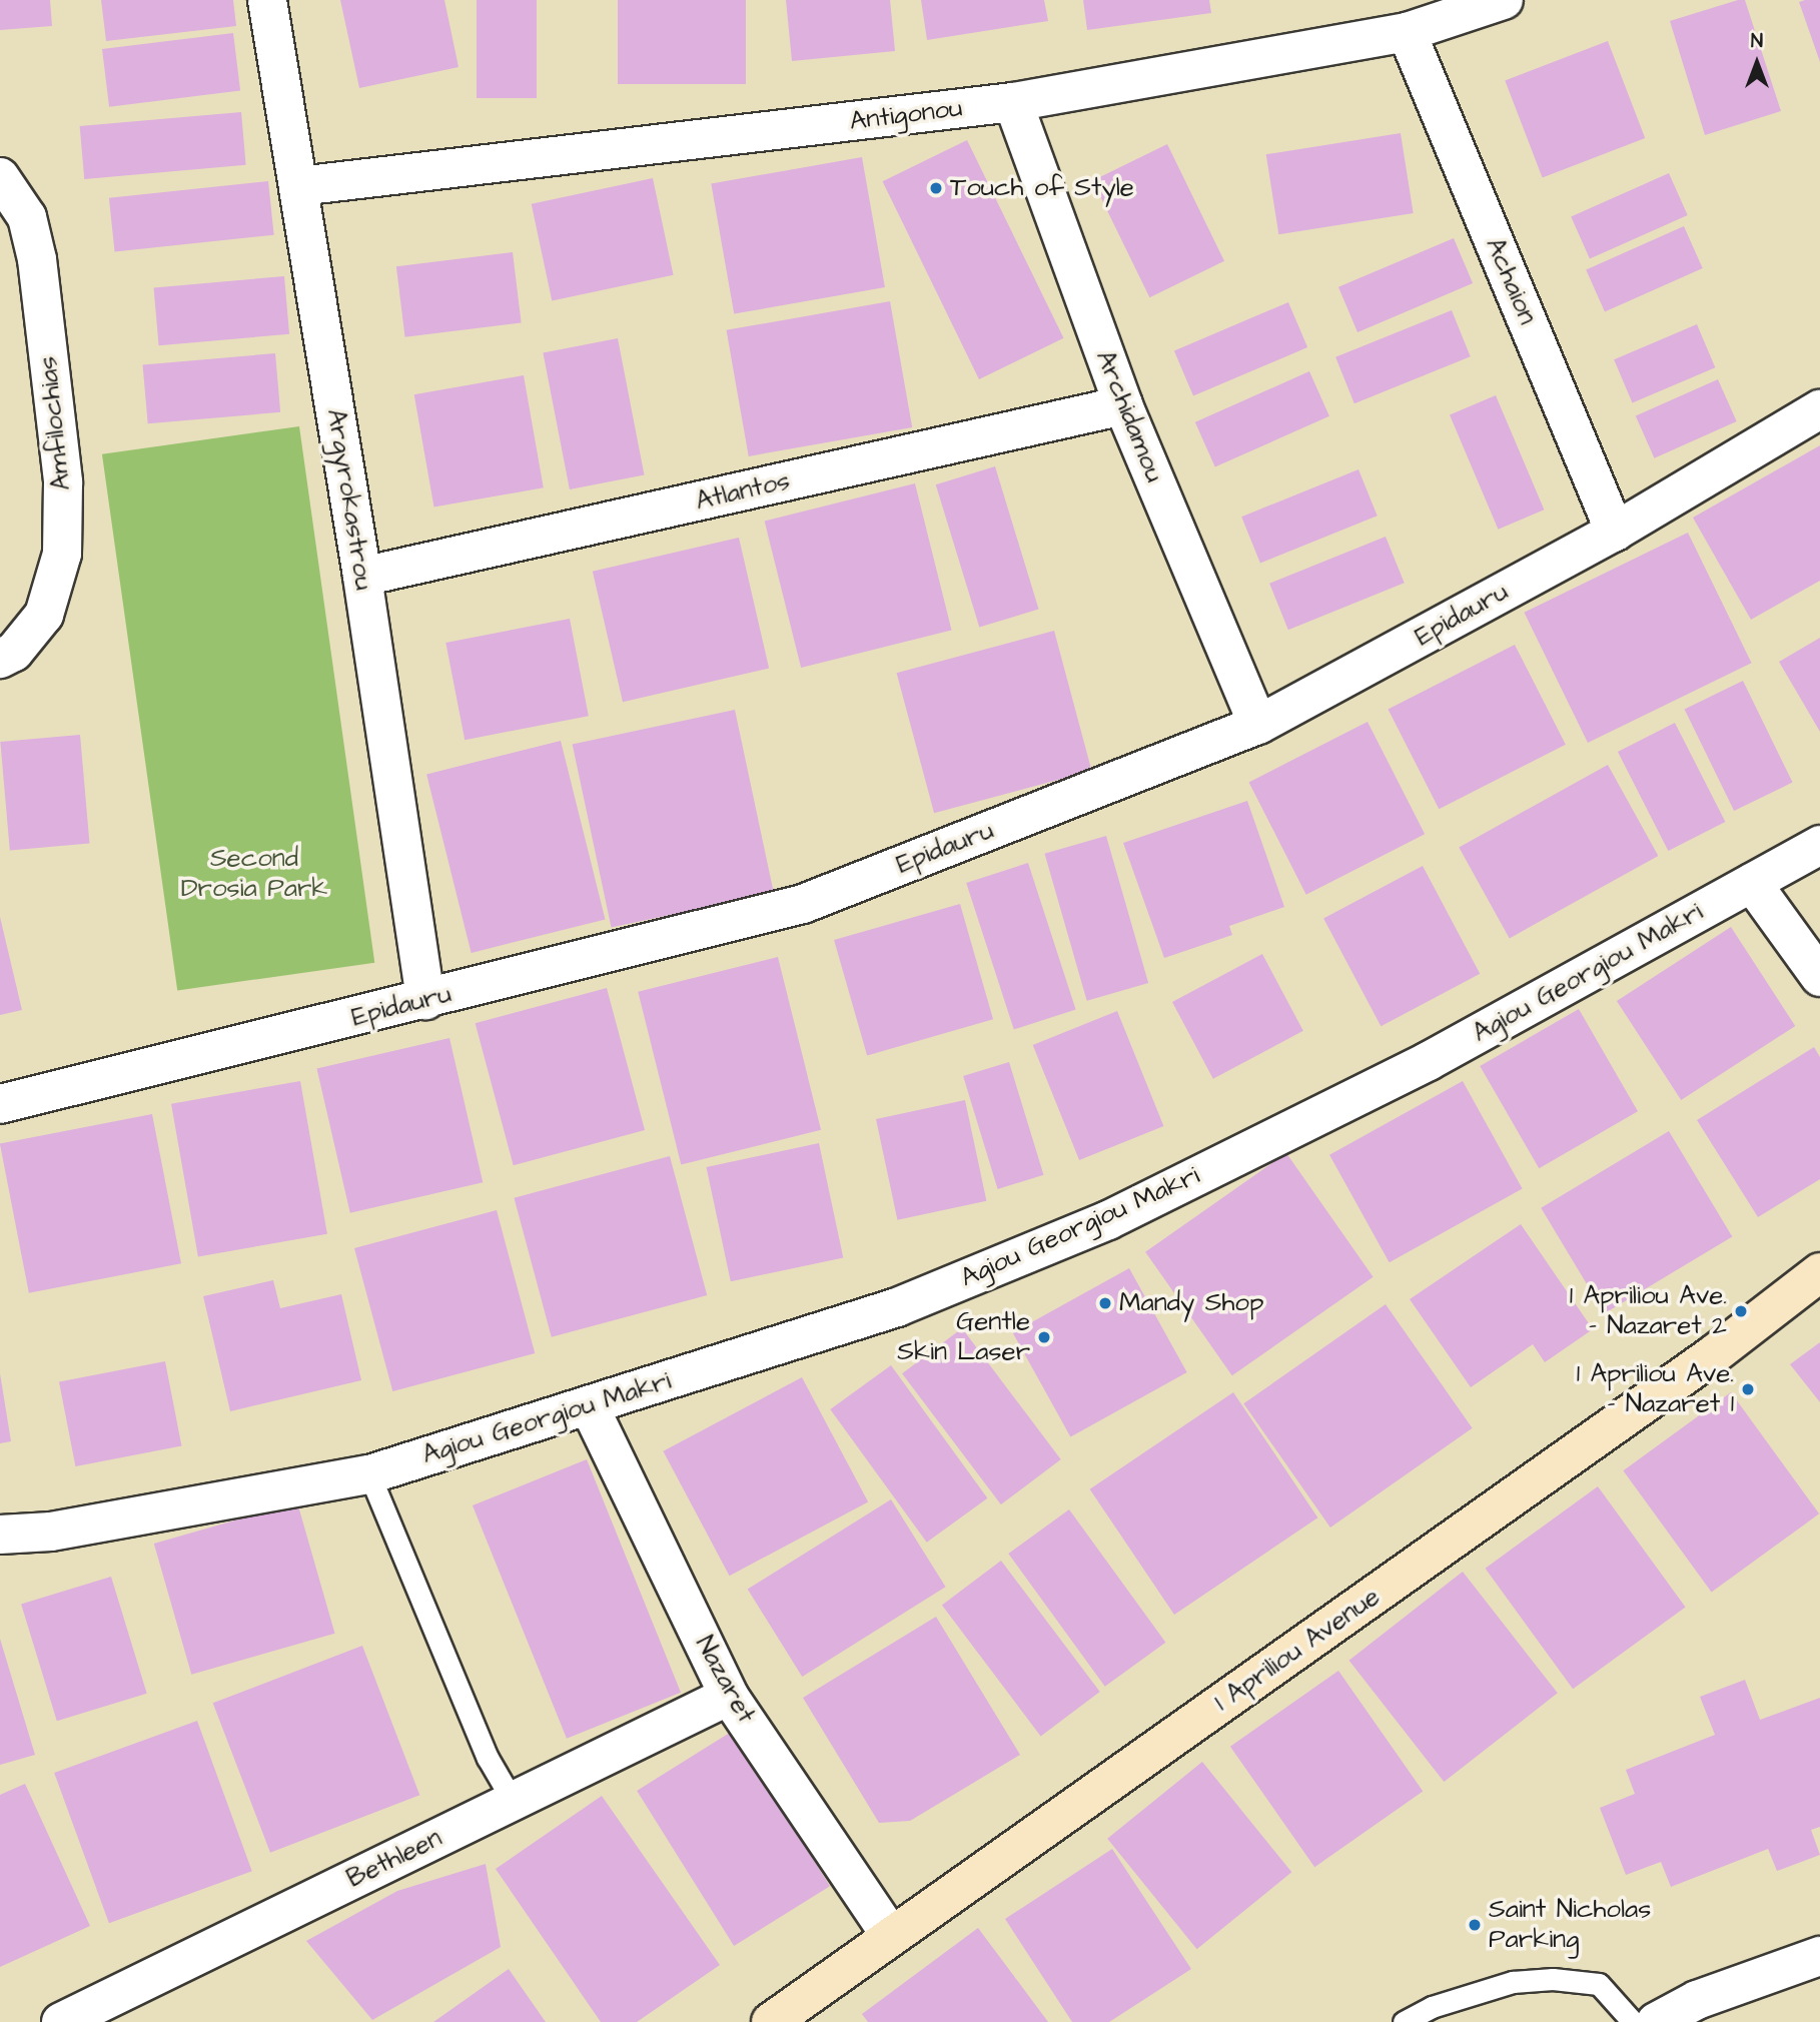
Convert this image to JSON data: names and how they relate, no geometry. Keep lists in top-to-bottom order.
{
  "streets": {
    "main road": ["1 Apriliou Avenue"],
    "street": [
      "Antigonou",
      "Achaion",
      "Archidamou",
      "Amfilochias",
      "Atlantos",
      "Argyrokastrou",
      "Epidauru",
      "Agiou Georgiou Makri",
      "Nazaret",
      "Bethleen"
    ]
  },
  "crossings": [
    ["Antigonou", "Achaion"],
    ["Antigonou", "Archidamou"],
    ["Antigonou", "Argyrokastrou"],
    ["Achaion", "Epidauru"],
    ["Archidamou", "Atlantos"],
    ["Archidamou", "Epidauru"],
    ["Atlantos", "Argyrokastrou"],
    ["Argyrokastrou", "Epidauru"],
    ["Agiou Georgiou Makri", "Nazaret"],
    ["1 Apriliou Avenue", "Nazaret"],
    ["Nazaret", "Bethleen"]
  ],
  "parks": ["Second Drosia Park"],
  "places": [
    "Touch of Style",
    "Mandy Shop",
    "1 Apriliou Ave. - Nazaret 2",
    "Gentle Skin Laser",
    "1 Apriliou Ave. - Nazaret 1",
    "Saint Nicholas Parking"
  ],
  "north": "top"
}
